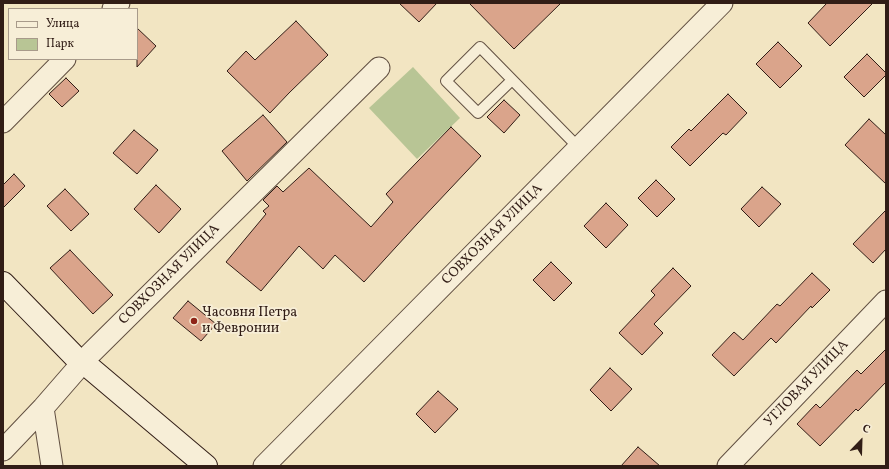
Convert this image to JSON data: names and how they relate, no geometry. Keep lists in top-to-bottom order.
{
  "streets": {
    "street": ["СОВХОЗНАЯ УЛИЦА", "УГЛОВАЯ УЛИЦА"]
  },
  "places": ["Часовня Петра и Февронии"],
  "legend": ["Улица", "Парк"],
  "north": "top right"
}
